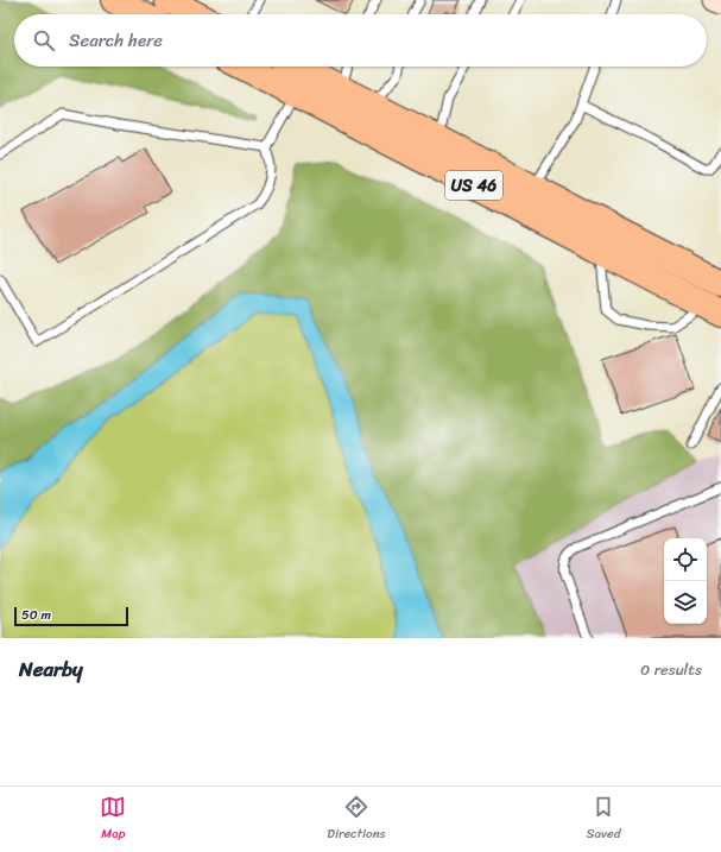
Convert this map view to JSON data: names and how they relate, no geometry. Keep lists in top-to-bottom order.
{
  "streets": {
    "highway": ["US 46"]
  },
  "scale_bar": "50 m",
  "page": {
    "search": "Search here",
    "scale": "50 m",
    "heading": ["Nearby", "0 results"],
    "nav": ["Map", "Directions", "Saved"]
  }
}
